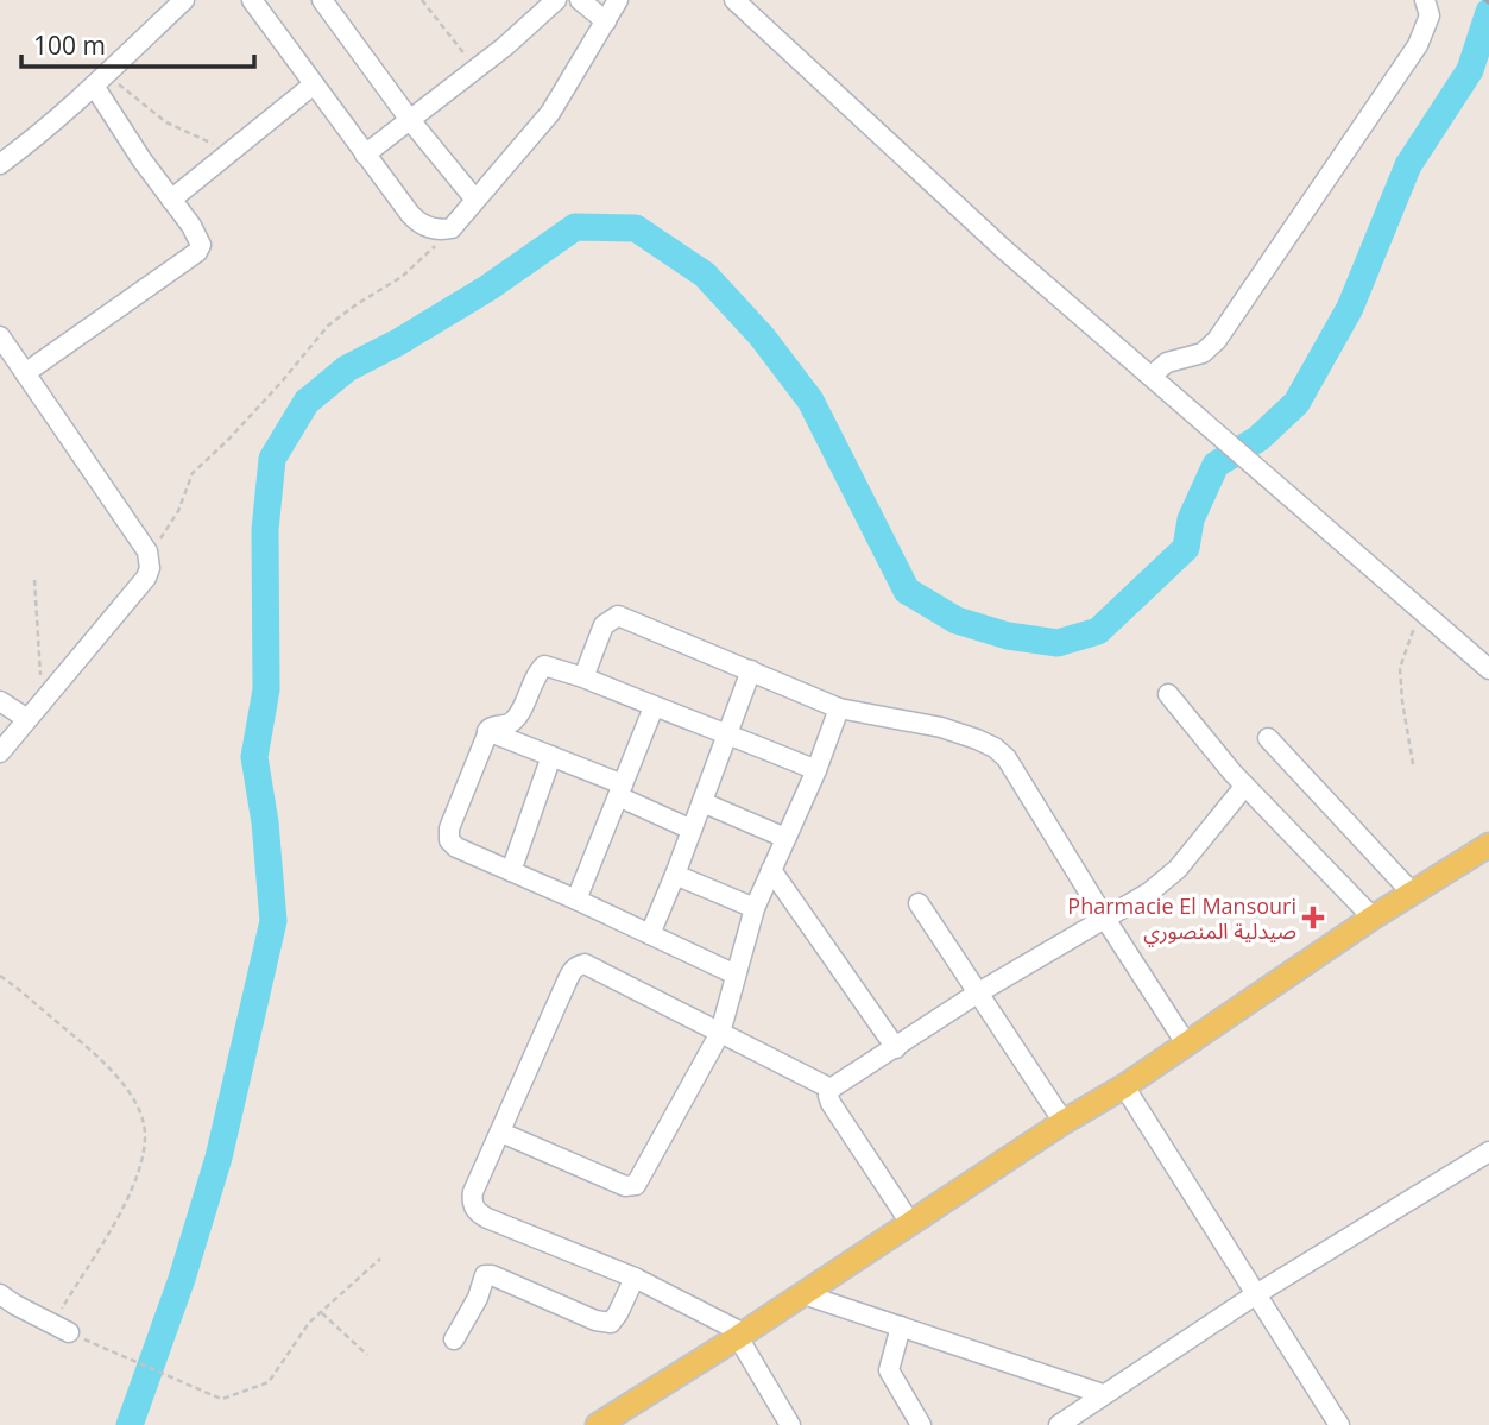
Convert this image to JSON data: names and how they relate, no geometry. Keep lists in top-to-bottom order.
{
  "places": {
    "health": ["Pharmacie El Mansouri صيدلية المنصوري"]
  },
  "scale_bar": "100 m"
}
